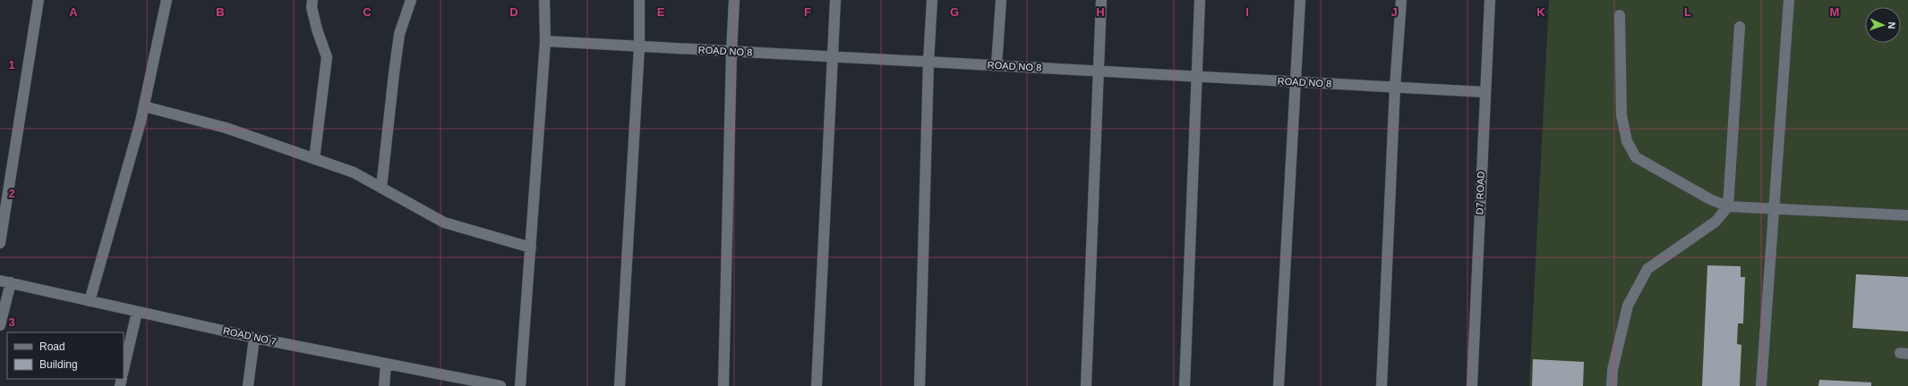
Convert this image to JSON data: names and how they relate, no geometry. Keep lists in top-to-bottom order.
{
  "streets": {
    "street": ["ROAD NO 8", "D7 ROAD", "ROAD NO 7"]
  },
  "crossings": [
    ["ROAD NO 8", "D7 ROAD"]
  ],
  "legend": ["Road", "Building"],
  "north": "right",
  "grid": {
    "columns": [
      "A",
      "B",
      "C",
      "D",
      "E",
      "F",
      "G",
      "H",
      "I",
      "J",
      "K",
      "L",
      "M"
    ],
    "rows": ["1", "2", "3"]
  }
}
